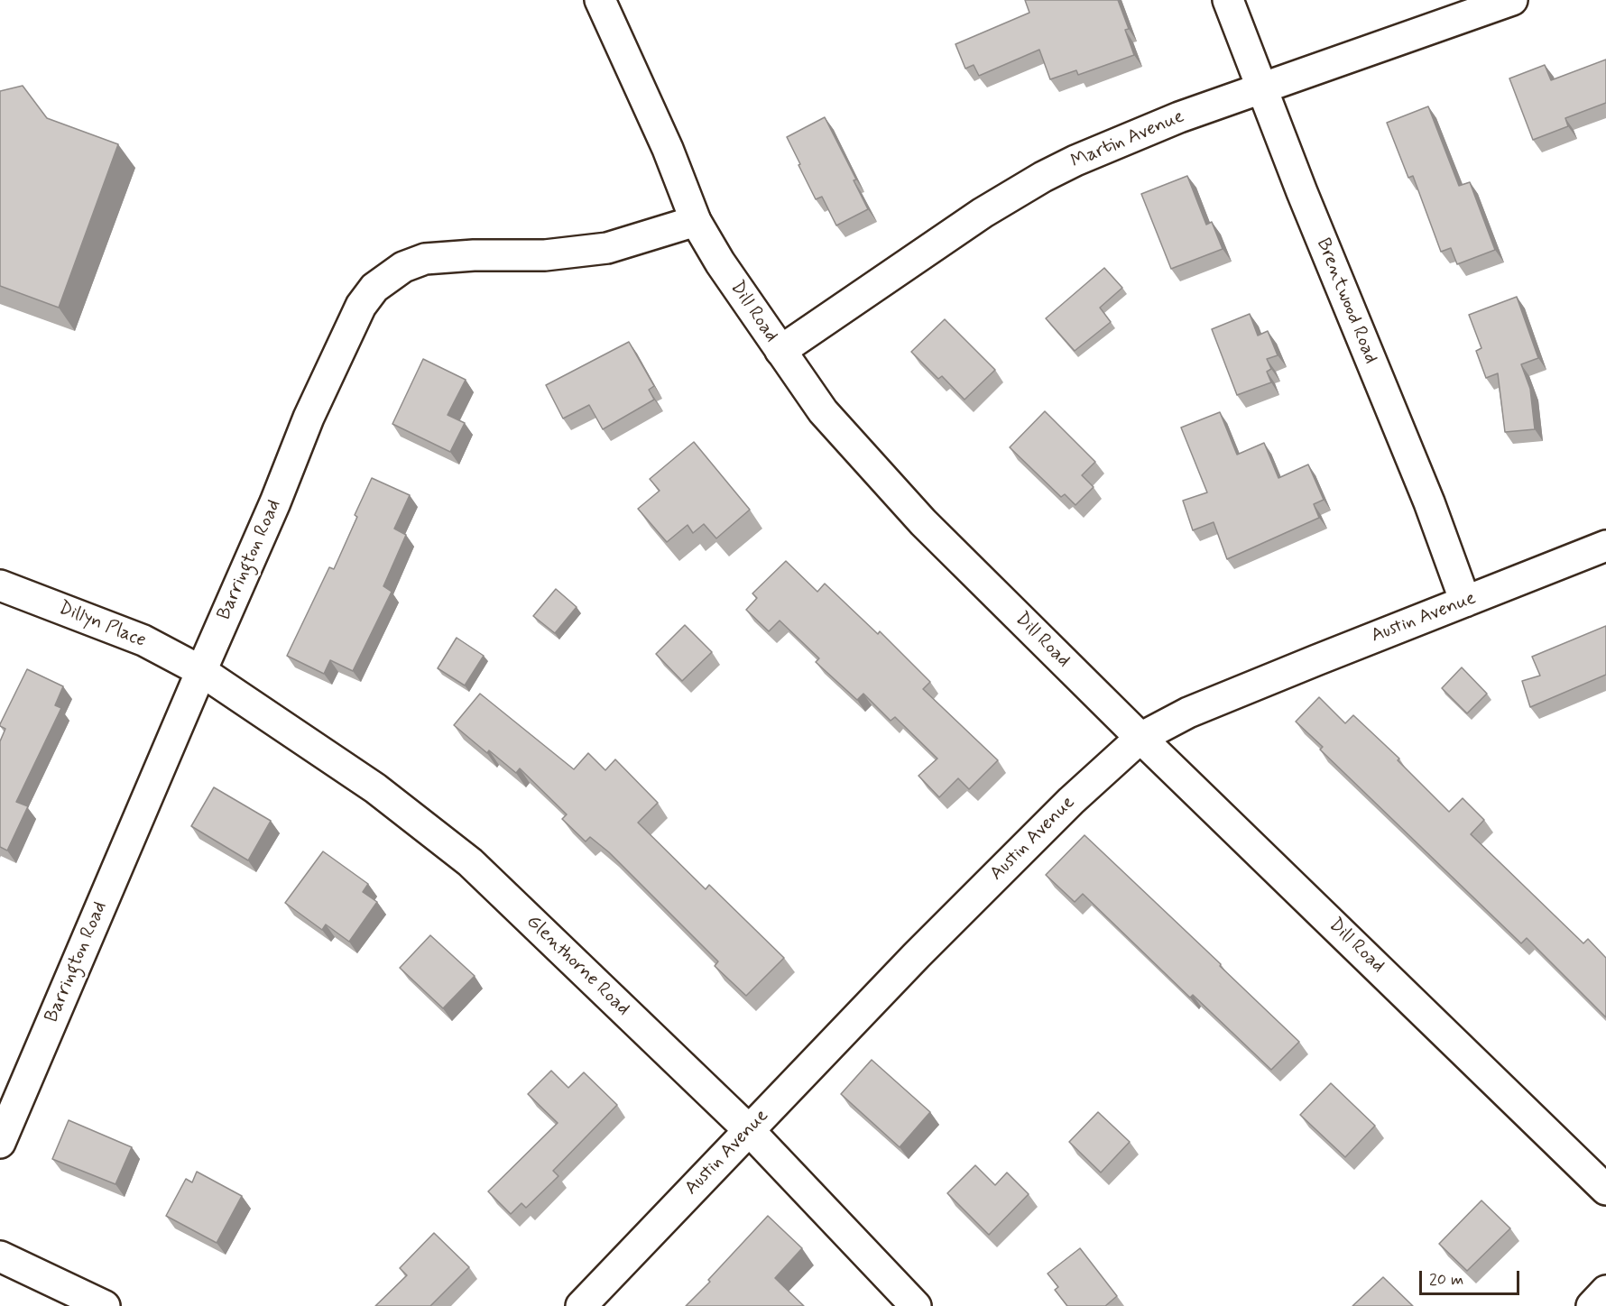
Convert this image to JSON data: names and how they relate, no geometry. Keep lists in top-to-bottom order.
{
  "streets": {
    "street": [
      "Martin Avenue",
      "Brentwood Road",
      "Dill Road",
      "Barrington Road",
      "Austin Avenue",
      "Dillyn Place",
      "Glenthorne Road"
    ]
  },
  "crossings": [
    ["Martin Avenue", "Brentwood Road"],
    ["Martin Avenue", "Dill Road"],
    ["Brentwood Road", "Austin Avenue"],
    ["Dill Road", "Barrington Road"],
    ["Dill Road", "Austin Avenue"],
    ["Barrington Road", "Dillyn Place"],
    ["Barrington Road", "Glenthorne Road"],
    ["Austin Avenue", "Glenthorne Road"],
    ["Dillyn Place", "Glenthorne Road"]
  ],
  "scale_bar": "20 m"
}
